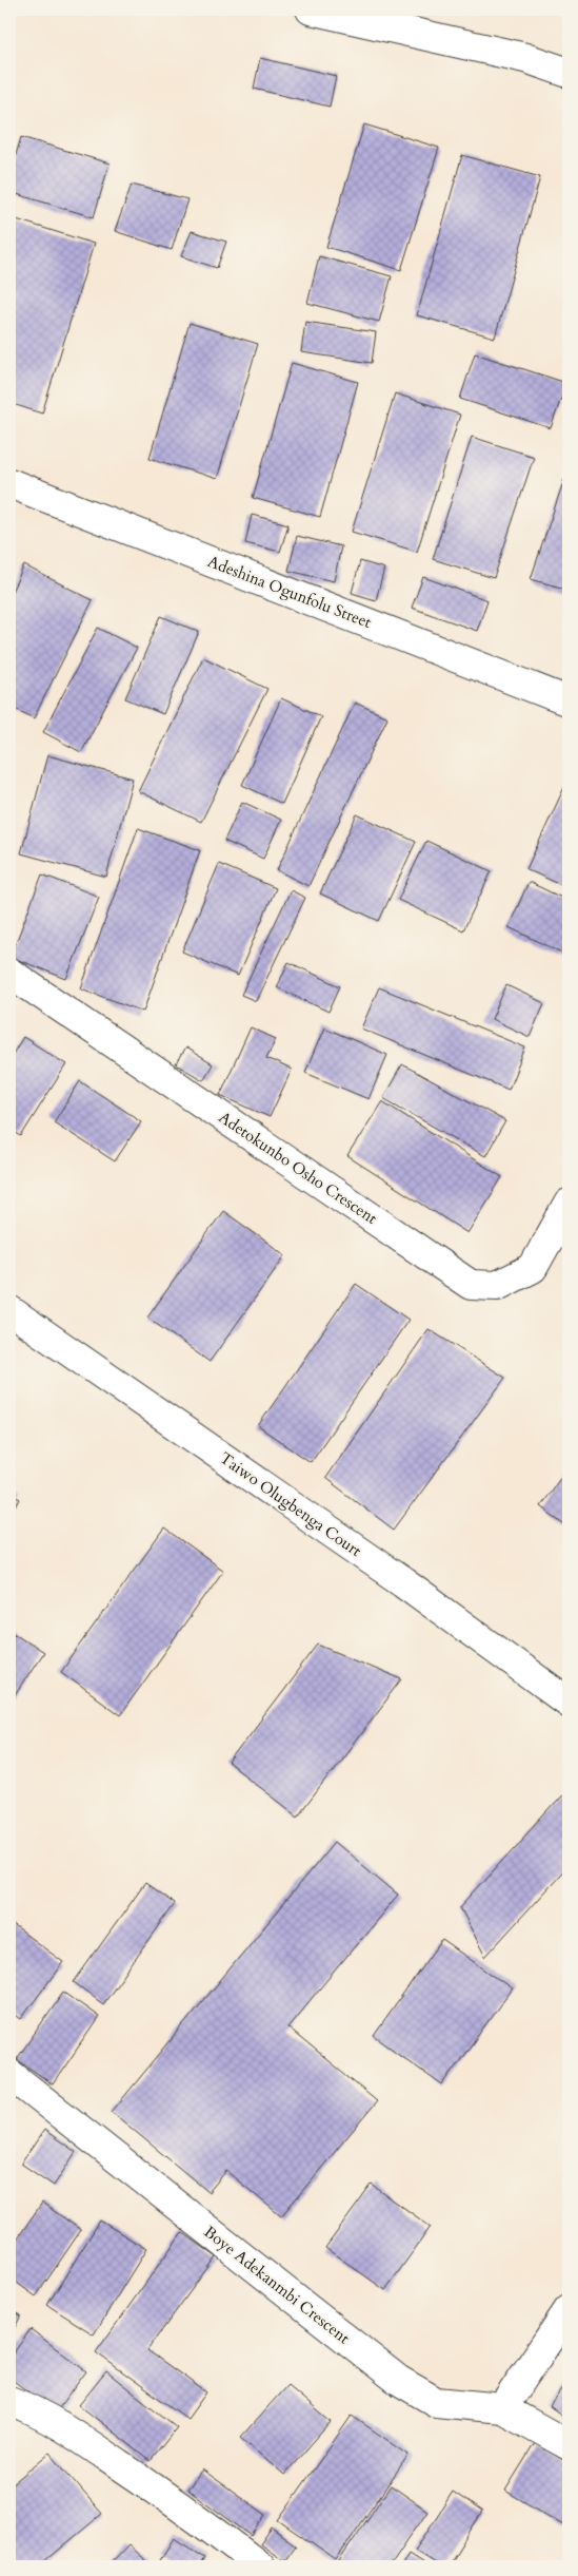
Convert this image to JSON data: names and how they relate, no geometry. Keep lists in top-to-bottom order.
{
  "streets": {
    "street": [
      "Adeshina Ogunfolu Street",
      "Adetokunbo Osho Crescent",
      "Taiwo Olugbenga Court",
      "Boye Adekanmbi Crescent"
    ]
  }
}
